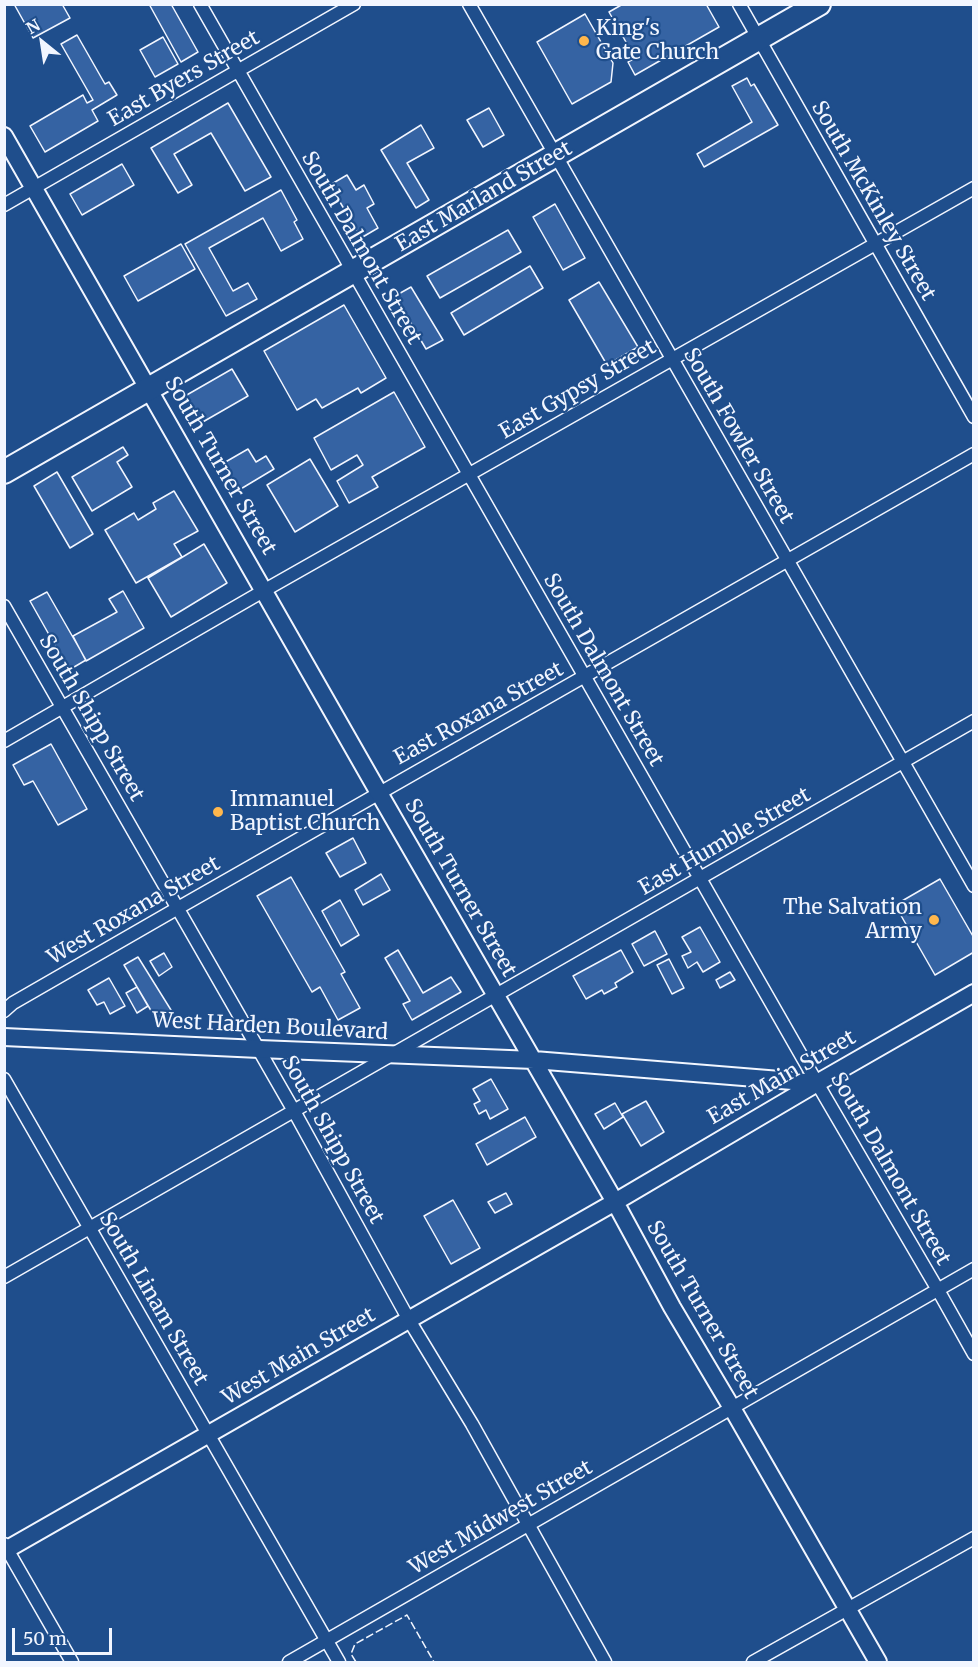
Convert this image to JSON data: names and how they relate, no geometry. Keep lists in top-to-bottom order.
{
  "streets": {
    "highway": ["East Marland Street"],
    "street": [
      "East Byers Street",
      "South McKinley Street",
      "South Dalmont Street",
      "East Gypsy Street",
      "South Fowler Street",
      "South Turner Street",
      "East Roxana Street",
      "South Shipp Street",
      "East Humble Street",
      "West Roxana Street",
      "West Harden Boulevard",
      "East Main Street",
      "South Linam Street",
      "West Main Street",
      "West Midwest Street"
    ]
  },
  "crossings": [
    ["East Byers Street", "South Dalmont Street"],
    ["East Byers Street", "South Turner Street"],
    ["East Marland Street", "South McKinley Street"],
    ["East Marland Street", "South Dalmont Street"],
    ["East Marland Street", "South Fowler Street"],
    ["East Marland Street", "South Turner Street"],
    ["South McKinley Street", "East Gypsy Street"],
    ["South Dalmont Street", "East Gypsy Street"],
    ["South Dalmont Street", "East Roxana Street"],
    ["South Dalmont Street", "East Humble Street"],
    ["South Dalmont Street", "West Harden Boulevard"],
    ["South Dalmont Street", "East Main Street"],
    ["South Dalmont Street", "West Midwest Street"],
    ["East Gypsy Street", "South Fowler Street"],
    ["East Gypsy Street", "South Turner Street"],
    ["East Gypsy Street", "South Shipp Street"],
    ["South Fowler Street", "East Roxana Street"],
    ["South Fowler Street", "East Humble Street"],
    ["South Turner Street", "East Roxana Street"],
    ["South Turner Street", "East Humble Street"],
    ["South Turner Street", "West Roxana Street"],
    ["South Turner Street", "West Harden Boulevard"],
    ["South Turner Street", "East Main Street"],
    ["South Turner Street", "West Main Street"],
    ["South Turner Street", "West Midwest Street"],
    ["East Roxana Street", "West Roxana Street"],
    ["South Shipp Street", "East Humble Street"],
    ["South Shipp Street", "West Roxana Street"],
    ["South Shipp Street", "West Harden Boulevard"],
    ["South Shipp Street", "West Main Street"],
    ["South Shipp Street", "West Midwest Street"],
    ["East Humble Street", "West Harden Boulevard"],
    ["East Humble Street", "South Linam Street"],
    ["West Harden Boulevard", "East Main Street"],
    ["East Main Street", "West Main Street"],
    ["South Linam Street", "West Main Street"],
    ["South Linam Street", "West Midwest Street"]
  ],
  "places": ["King's Gate Church", "Immanuel Baptist Church", "The Salvation Army"],
  "scale_bar": "50 m",
  "north": "top left"
}
